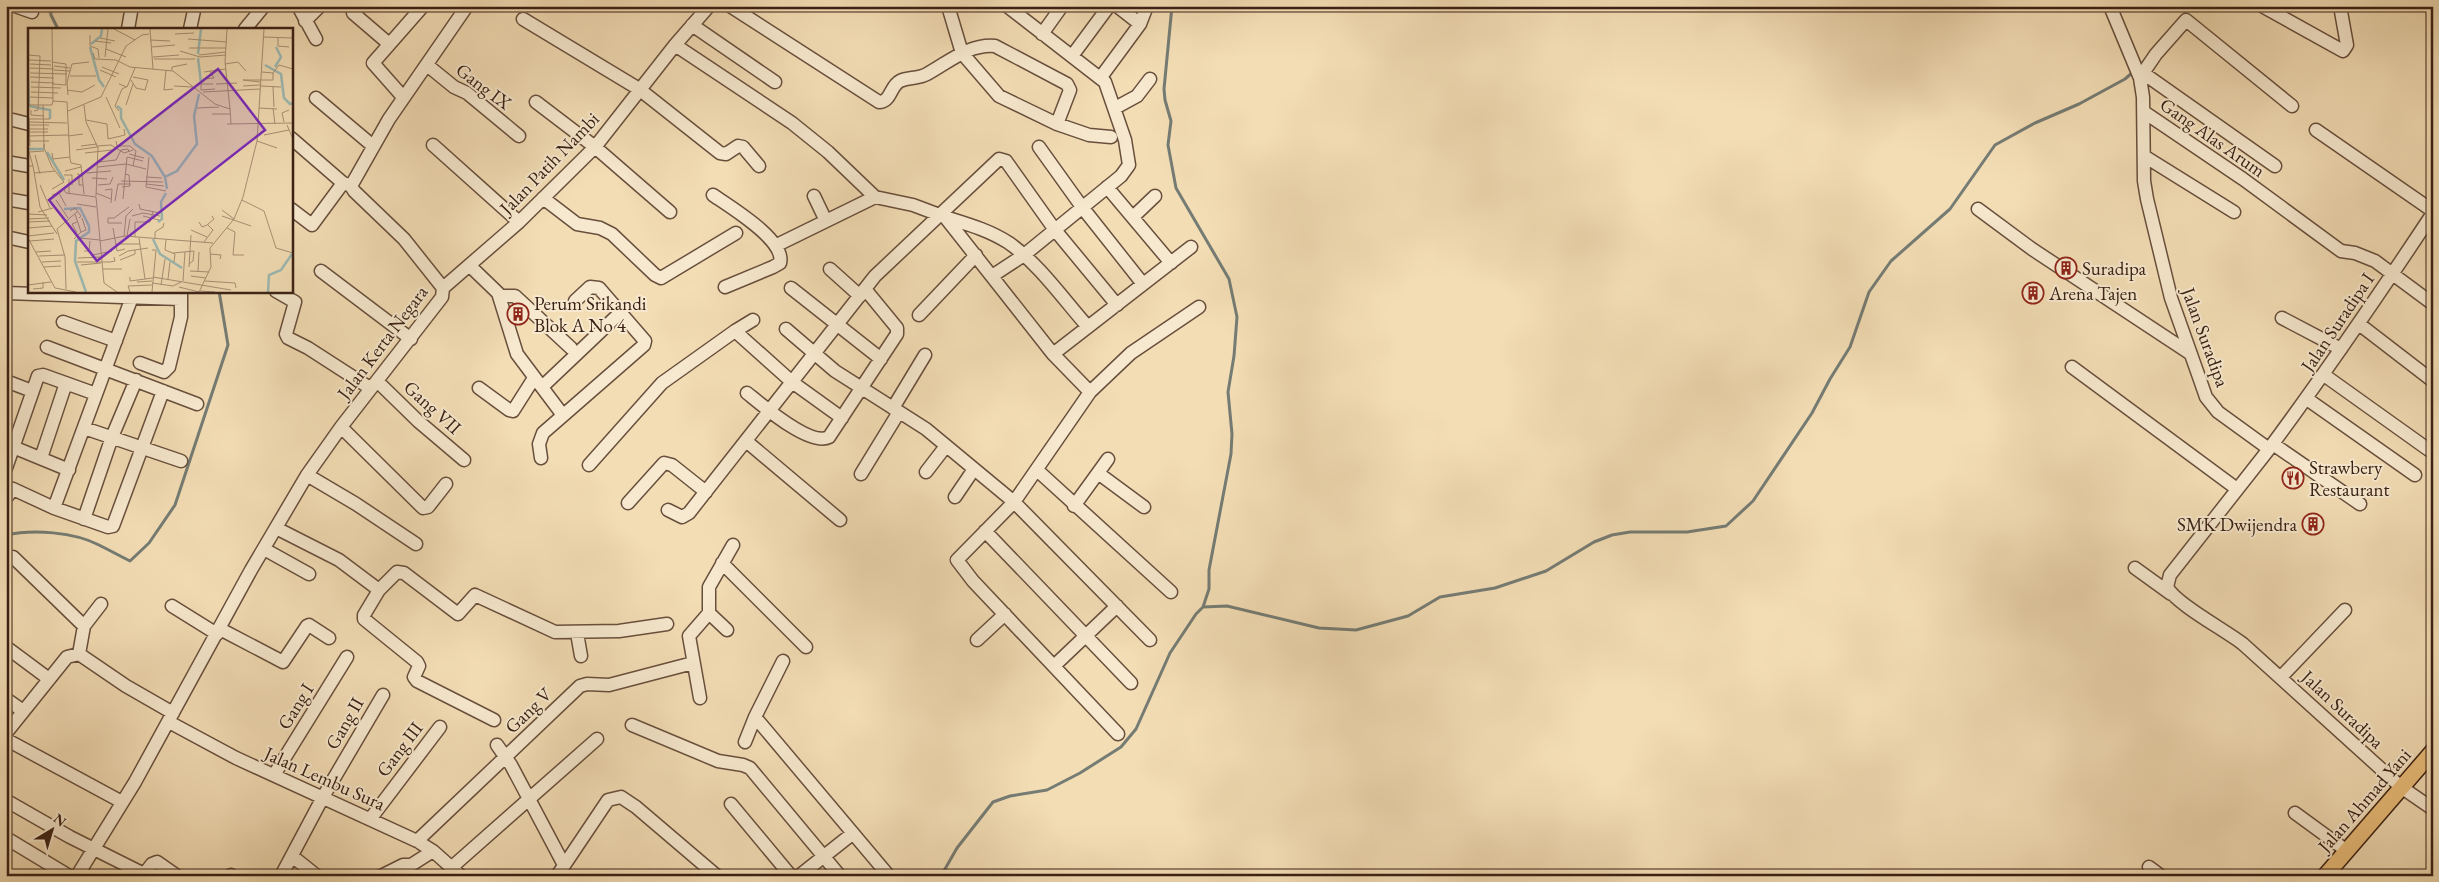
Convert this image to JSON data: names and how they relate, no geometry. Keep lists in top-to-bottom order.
{
  "streets": {
    "main road": ["Jalan Ahmad Yani"],
    "street": [
      "Gang IX",
      "Gang Alas Arum",
      "Jalan Patih Nambi",
      "Jalan Suradipa I",
      "Jalan Suradipa",
      "Jalan Kerta Negara",
      "Gang VII",
      "Gang I",
      "Gang V",
      "Gang II",
      "Gang III",
      "Jalan Lembu Sura"
    ]
  },
  "crossings": [
    ["Gang Alas Arum", "Jalan Suradipa I"],
    ["Gang Alas Arum", "Jalan Suradipa"],
    ["Jalan Patih Nambi", "Jalan Kerta Negara"],
    ["Jalan Suradipa I", "Jalan Suradipa"],
    ["Jalan Suradipa", "Jalan Ahmad Yani"],
    ["Jalan Kerta Negara", "Gang VII"],
    ["Jalan Kerta Negara", "Jalan Lembu Sura"],
    ["Gang I", "Jalan Lembu Sura"],
    ["Gang V", "Jalan Lembu Sura"],
    ["Gang II", "Jalan Lembu Sura"],
    ["Gang III", "Jalan Lembu Sura"]
  ],
  "places": {
    "building": [
      "Suradipa",
      "Arena Tajen",
      "Perum Srikandi Blok A No 4",
      "SMK Dwijendra"
    ],
    "restaurant": ["Strawbery Restaurant"]
  },
  "north": "top right"
}
